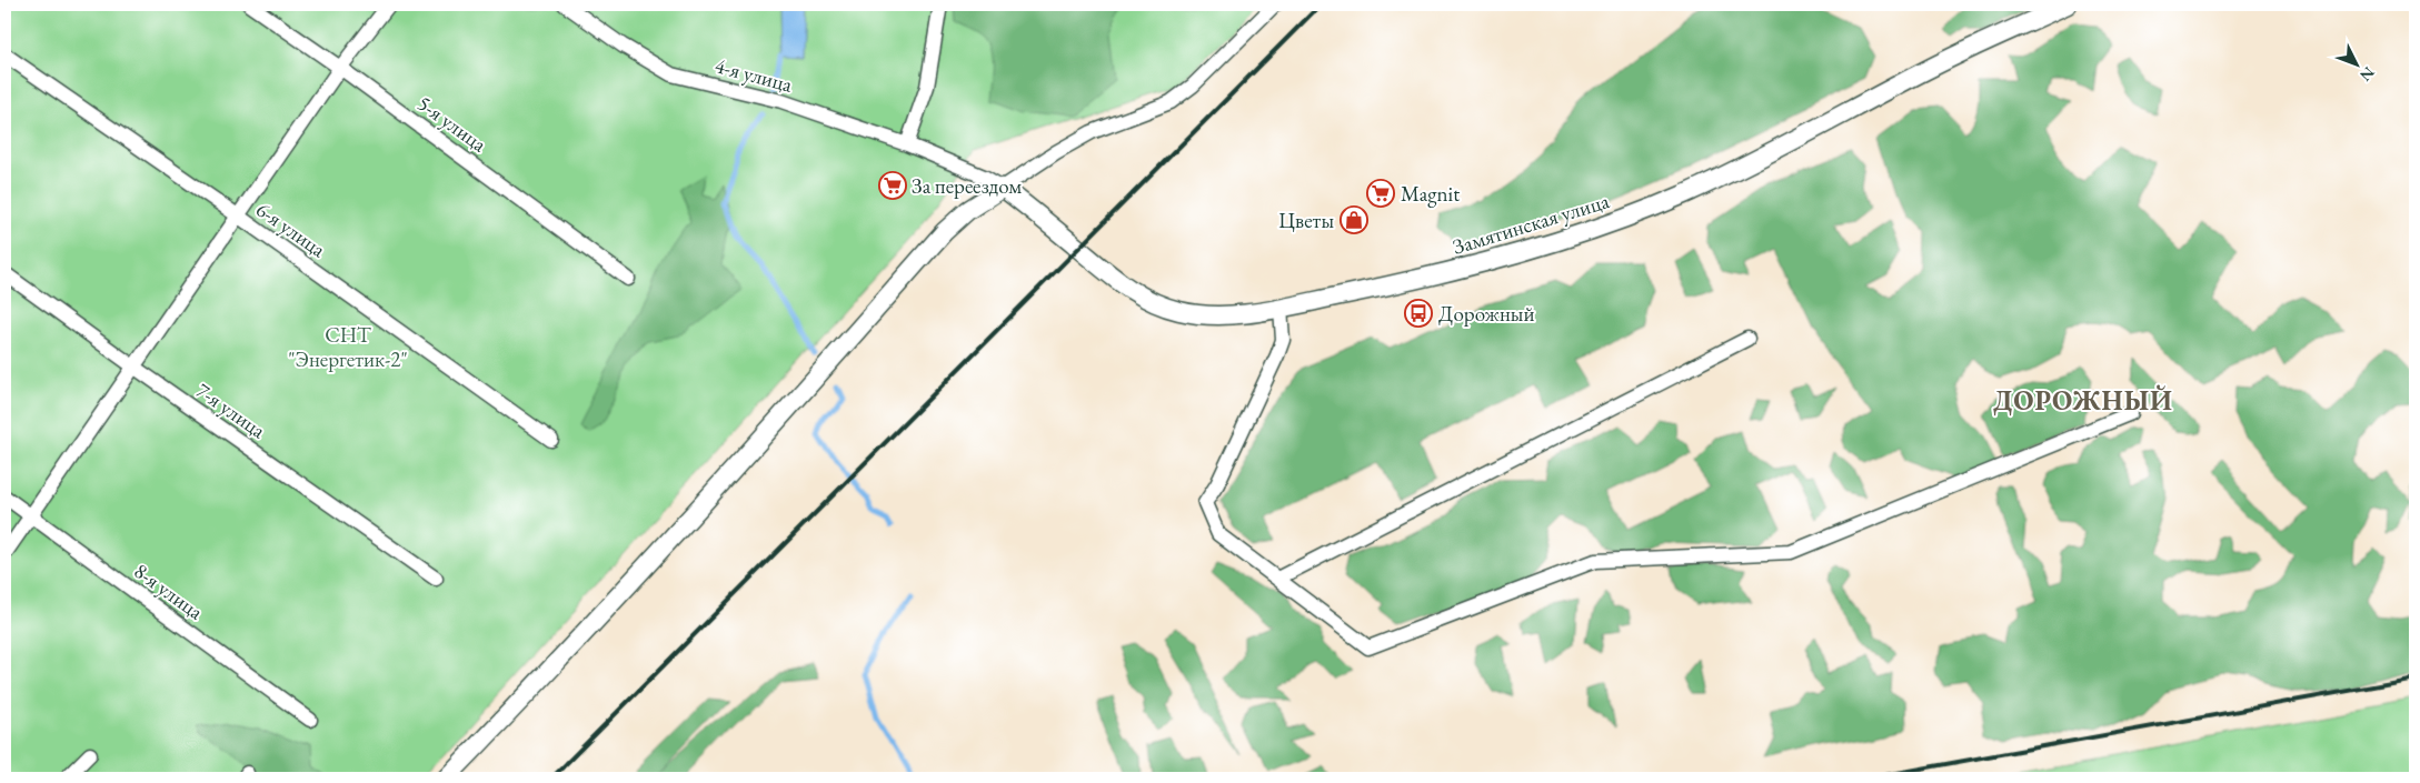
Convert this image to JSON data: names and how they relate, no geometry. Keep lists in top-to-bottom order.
{
  "streets": {
    "street": [
      "4-я улица",
      "5-я улица",
      "Замятинская улица",
      "6-я улица",
      "7-я улица",
      "8-я улица"
    ]
  },
  "crossings": [
    ["4-я улица", "Замятинская улица"]
  ],
  "districts": ["ДОРОЖНЫЙ"],
  "parks": ["СHТ \"Энергетик-2\""],
  "places": {
    "supermarket": ["За переездом", "Magnit"],
    "shop": ["Цветы"],
    "bus stop": ["Дорожный"]
  },
  "north": "bottom right"
}
